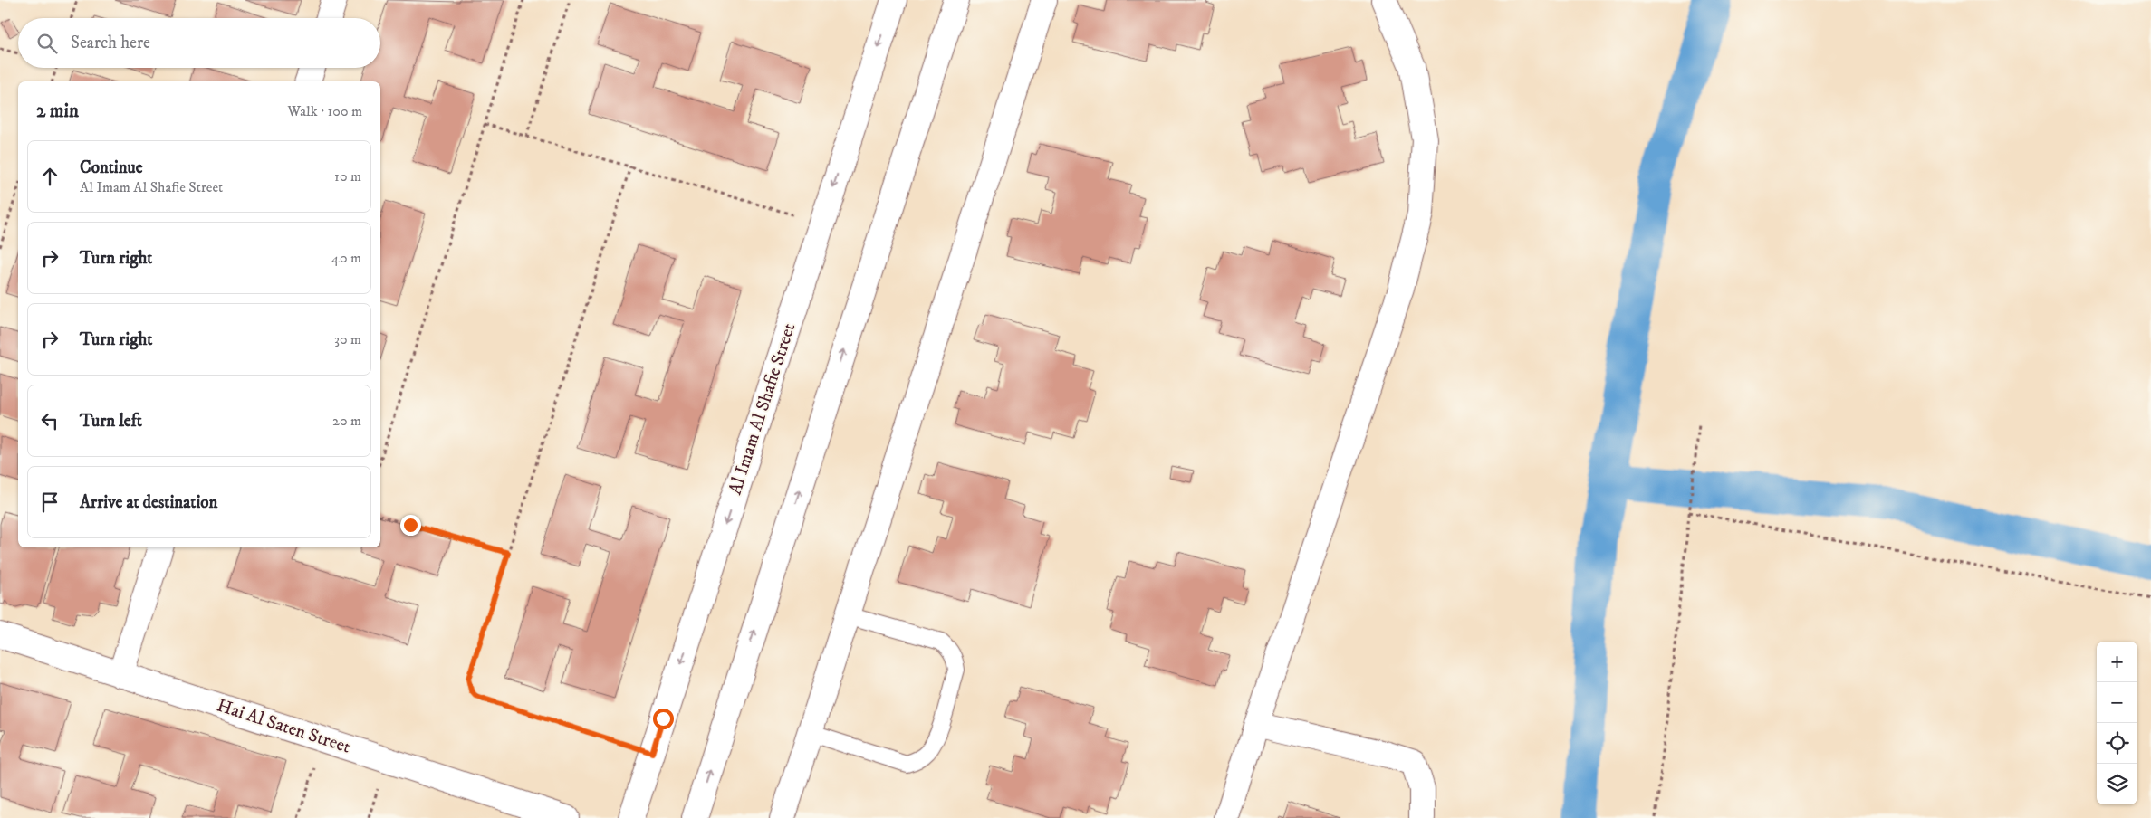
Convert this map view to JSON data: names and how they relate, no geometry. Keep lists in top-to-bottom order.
{
  "streets": {
    "street": ["Al Imam Al Shafie Street", "Hai Al Saten Street"]
  },
  "page": {
    "search": "Search here",
    "heading": ["2 min", "Walk · 100 m"],
    "list": [
      ["Continue", "Al Imam Al Shafie Street", "10 m"],
      ["Turn right", "40 m"],
      ["Turn right", "30 m"],
      ["Turn left", "20 m"],
      "Arrive at destination"
    ],
    "map_buttons": ["+", "−"]
  }
}
